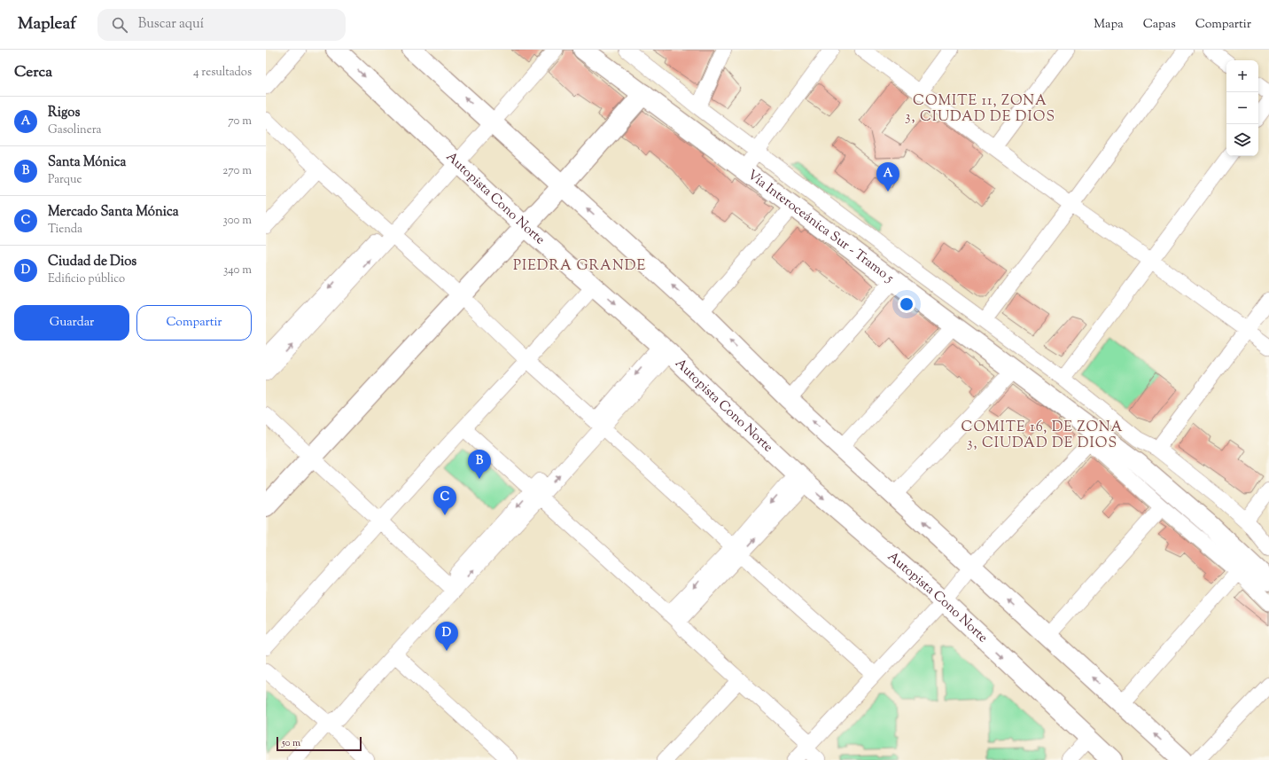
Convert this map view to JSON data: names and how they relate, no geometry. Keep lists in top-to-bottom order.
{
  "streets": {
    "main road": ["Autopista Cono Norte", "Vía Interoceánica Sur - Tramo 5"]
  },
  "districts": ["COMITE 11, ZONA 3, CIUDAD DE DIOS", "PIEDRA GRANDE", "COMITE 16, DE ZONA 3, CIUDAD DE DIOS"],
  "scale_bar": "50 m",
  "page": {
    "header": "Mapleaf",
    "search": "Buscar aquí",
    "nav": ["Mapa", "Capas", "Compartir"],
    "heading": ["Cerca", "4 resultados"],
    "map_buttons": ["+", "−"],
    "list": [
      {
        "mark": "A",
        "name": "Rigos",
        "note": "Gasolinera",
        "value": "70 m"
      },
      {
        "mark": "B",
        "name": "Santa Mónica",
        "note": "Parque",
        "value": "270 m"
      },
      {
        "mark": "C",
        "name": "Mercado Santa Mónica",
        "note": "Tienda",
        "value": "300 m"
      },
      {
        "mark": "D",
        "name": "Ciudad de Dios",
        "note": "Edificio público",
        "value": "340 m"
      }
    ],
    "pins": [
      "A",
      "B",
      "C",
      "D"
    ],
    "buttons": ["Guardar", "Compartir"],
    "scale": "50 m"
  }
}
